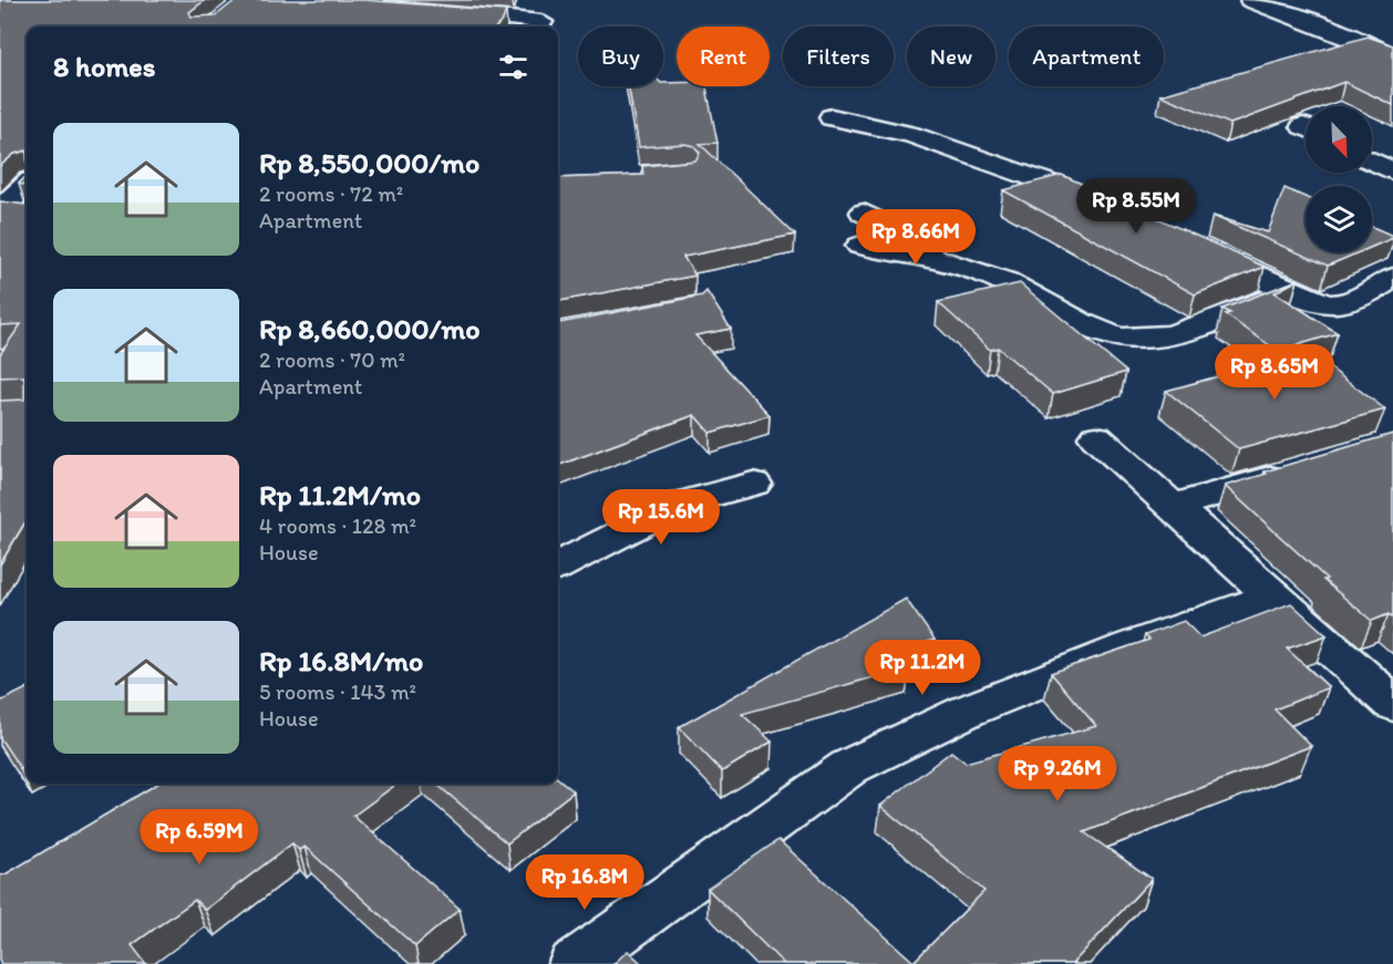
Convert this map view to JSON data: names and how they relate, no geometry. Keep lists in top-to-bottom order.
{
  "north": "bottom right",
  "page": {
    "chip": [
      "Buy",
      "Rent",
      "Filters",
      "New",
      "Apartment"
    ],
    "heading": "8 homes",
    "list": [
      {
        "name": "Rp 8,550,000/mo",
        "note": "2 rooms · 72 m² · Apartment"
      },
      {
        "name": "Rp 8,660,000/mo",
        "note": "2 rooms · 70 m² · Apartment"
      },
      {
        "name": "Rp 11.2M/mo",
        "note": "4 rooms · 128 m² · House"
      },
      {
        "name": "Rp 16.8M/mo",
        "note": "5 rooms · 143 m² · House"
      }
    ],
    "price": [
      "Rp 8.55M",
      "Rp 8.66M",
      "Rp 8.65M",
      "Rp 15.6M",
      "Rp 11.2M",
      "Rp 9.26M",
      "Rp 6.59M",
      "Rp 16.8M"
    ]
  }
}
